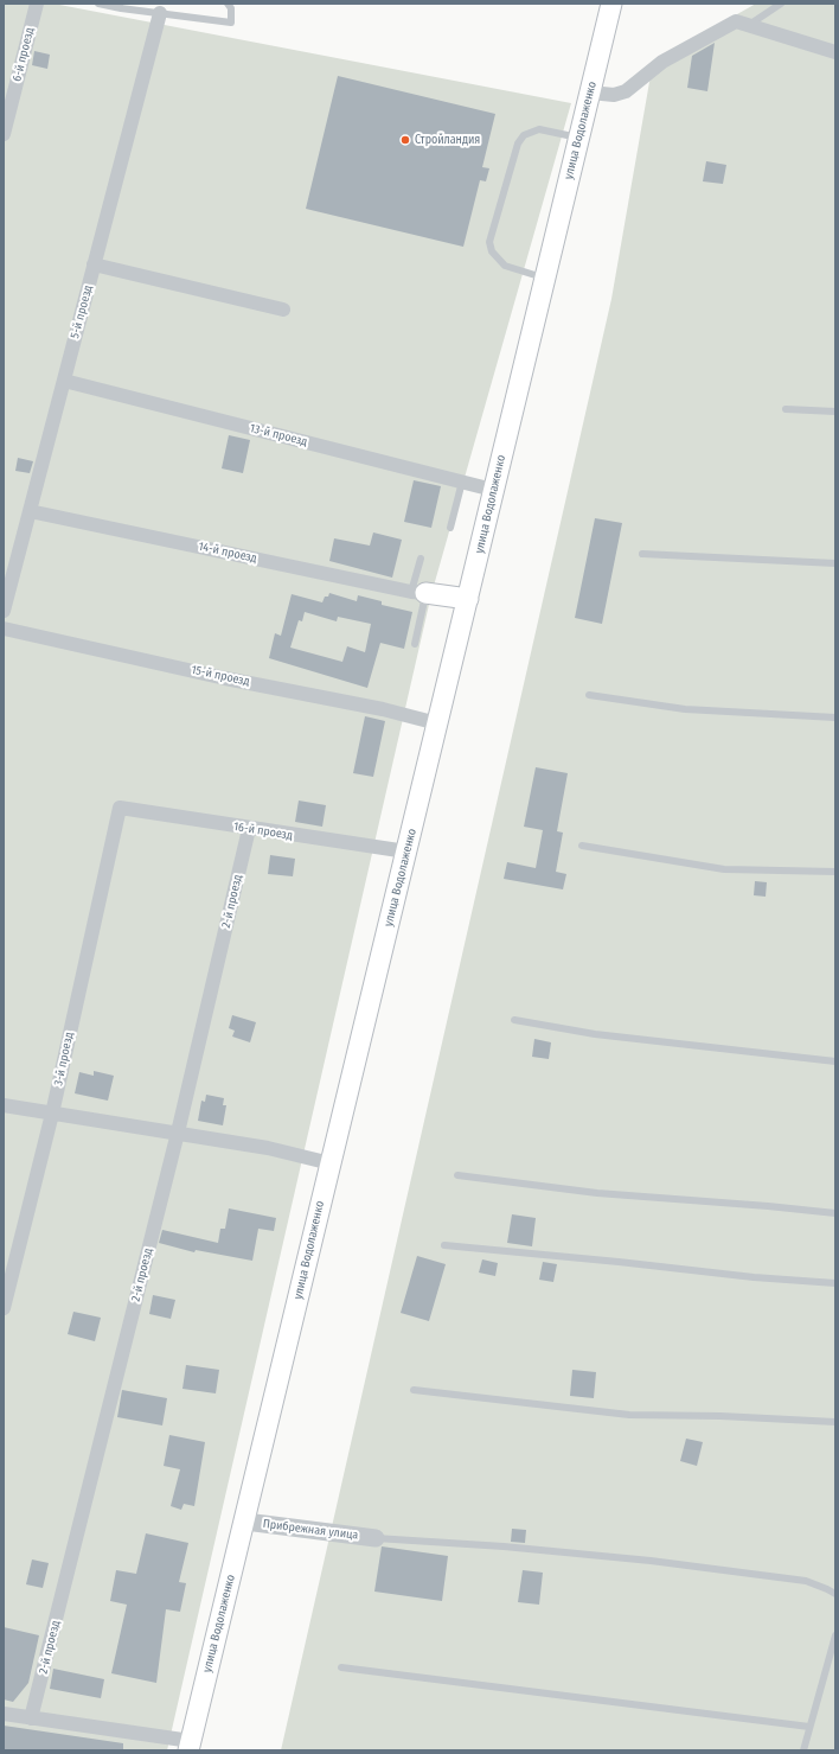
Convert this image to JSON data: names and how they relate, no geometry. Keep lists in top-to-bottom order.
{
  "streets": {
    "main road": ["улица Водолаженко"],
    "street": [
      "6-й проезд",
      "5-й проезд",
      "13-й проезд",
      "14-й проезд",
      "15-й проезд",
      "16-й проезд",
      "2-й проезд",
      "3-й проезд",
      "Прибрежная улица"
    ]
  },
  "crossings": [
    ["улица Водолаженко", "13-й проезд"],
    ["улица Водолаженко", "15-й проезд"],
    ["улица Водолаженко", "16-й проезд"],
    ["улица Водолаженко", "Прибрежная улица"],
    ["5-й проезд", "13-й проезд"],
    ["5-й проезд", "14-й проезд"],
    ["16-й проезд", "2-й проезд"],
    ["16-й проезд", "3-й проезд"]
  ],
  "places": ["Стройландия"]
}
